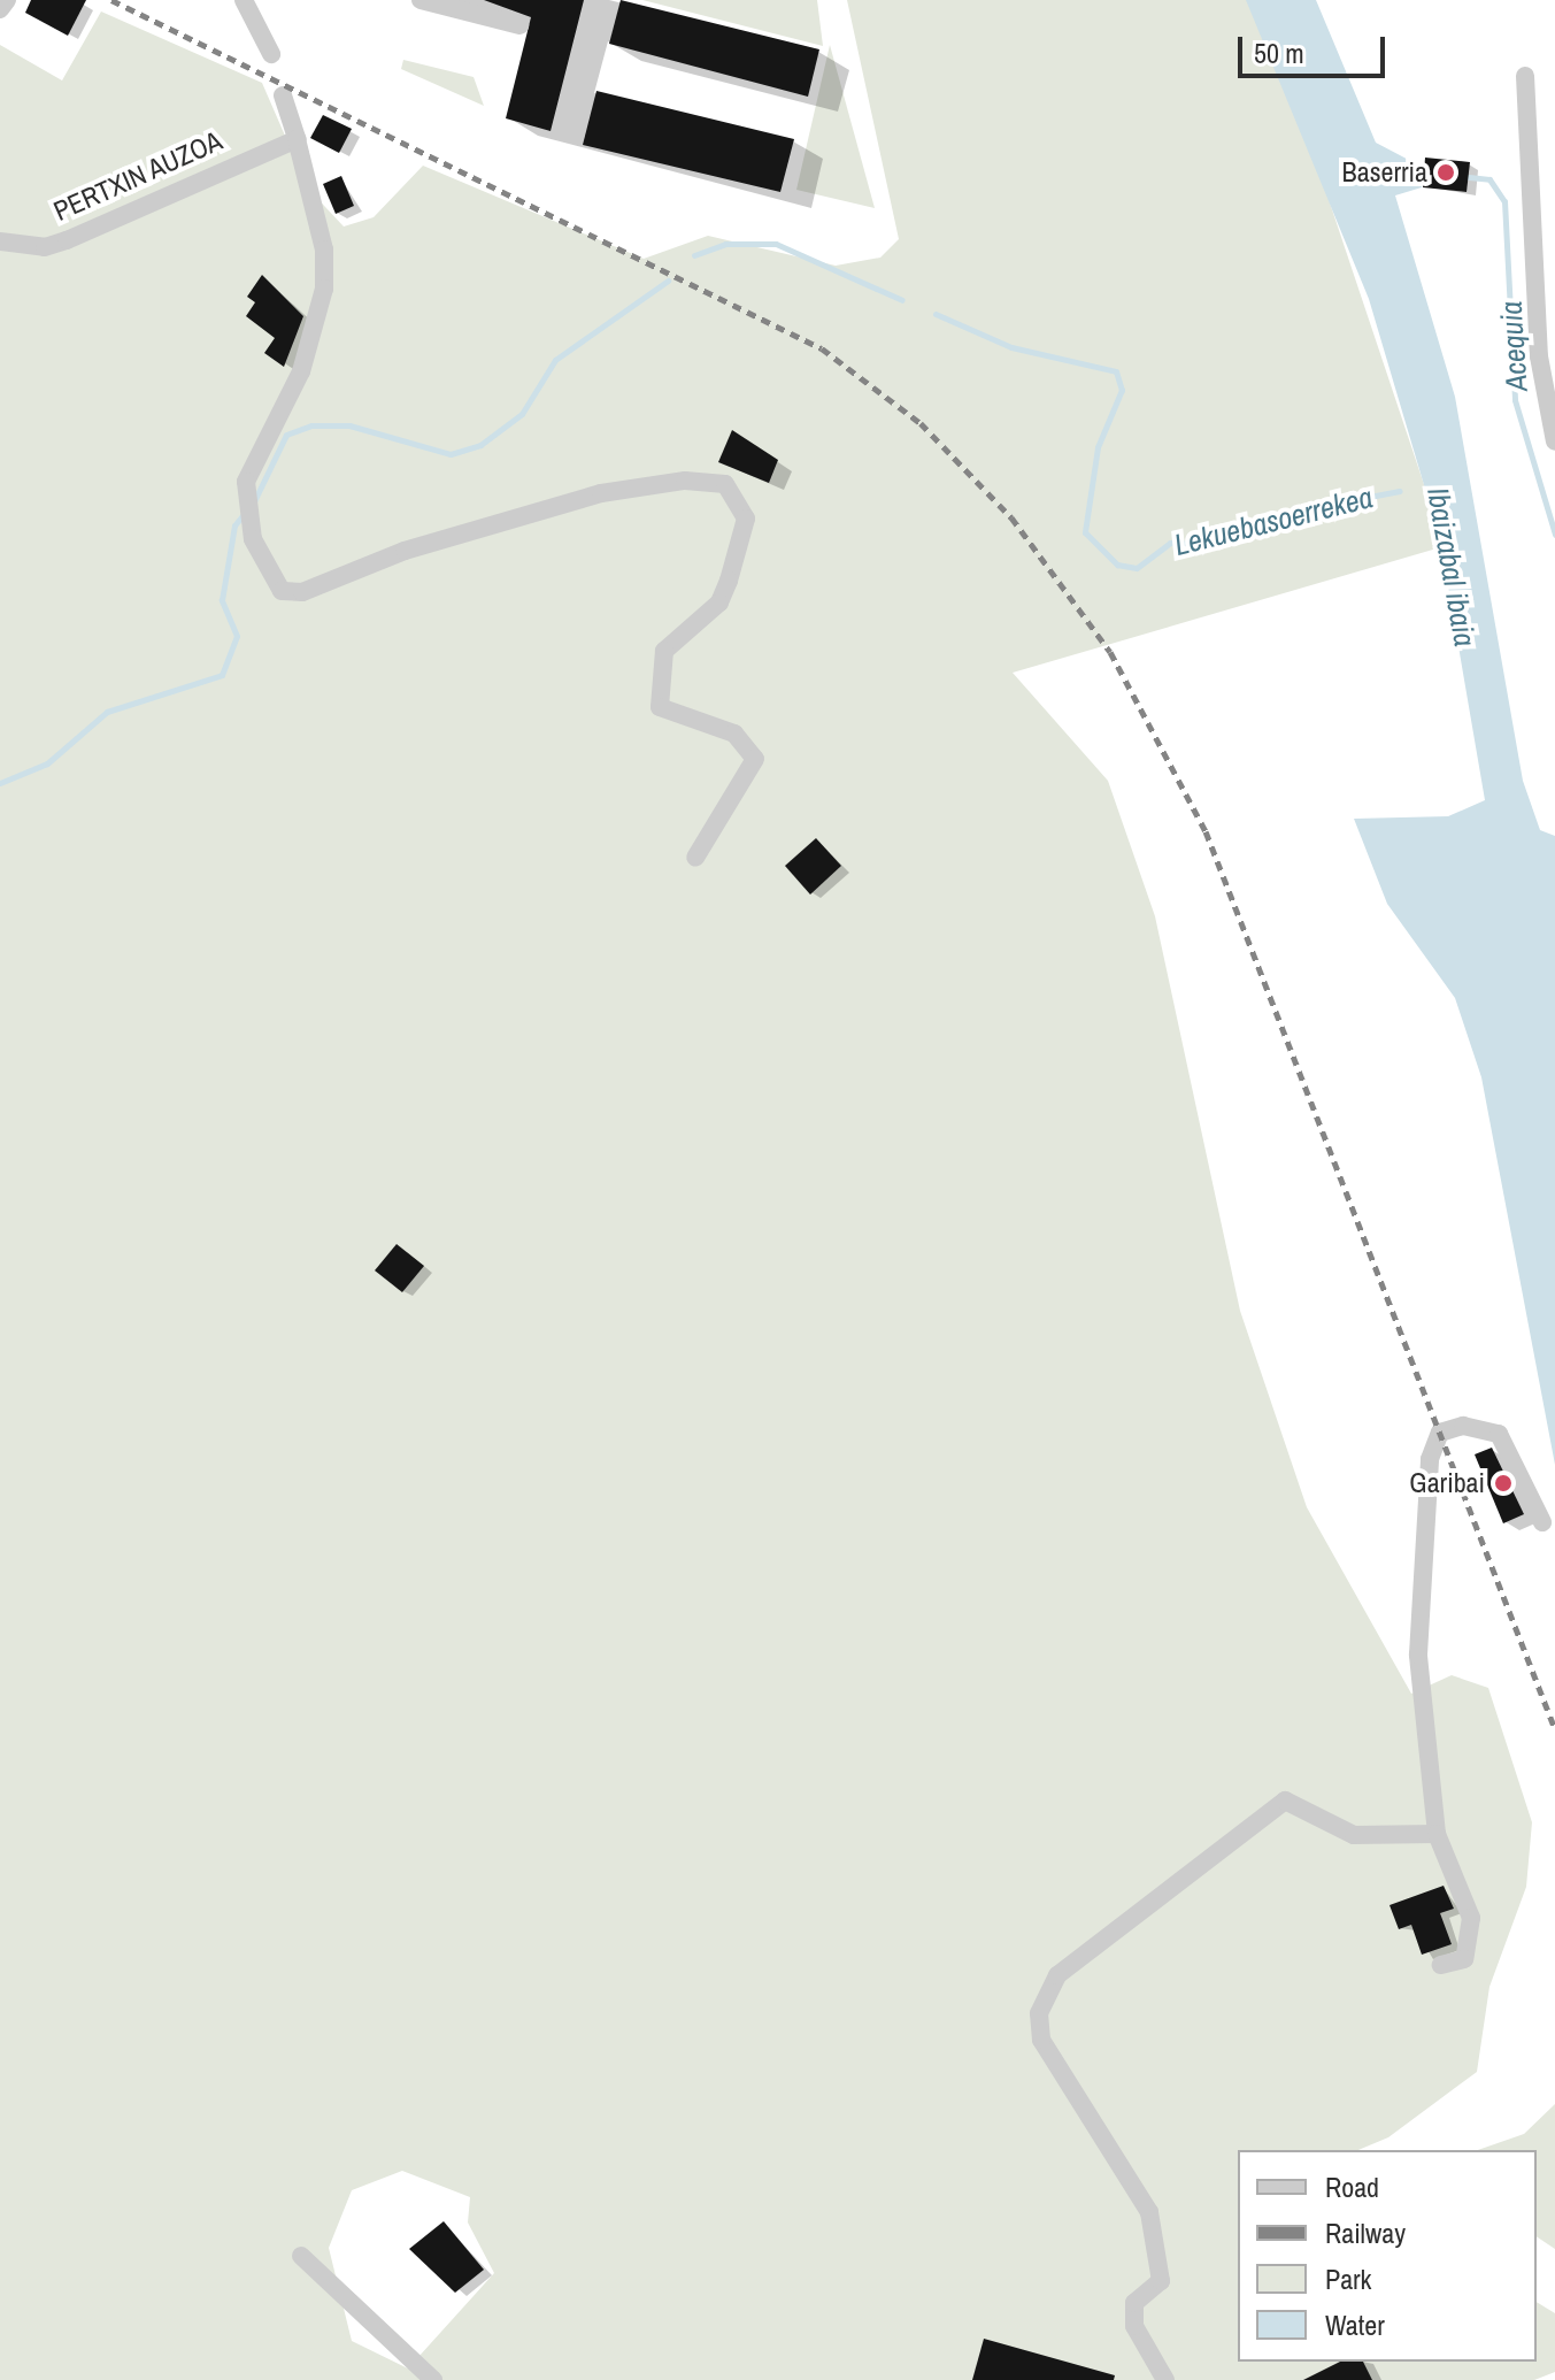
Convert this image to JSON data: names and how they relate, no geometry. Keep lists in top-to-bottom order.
{
  "streets": {
    "street": ["PERTXIN AUZOA"]
  },
  "water": ["Acequia", "Lekuebasoerrekea", "Ibaizabal ibaia"],
  "places": ["Baserria", "Garibai"],
  "legend": [
    "Road",
    "Railway",
    "Park",
    "Water"
  ],
  "scale_bar": "50 m"
}
